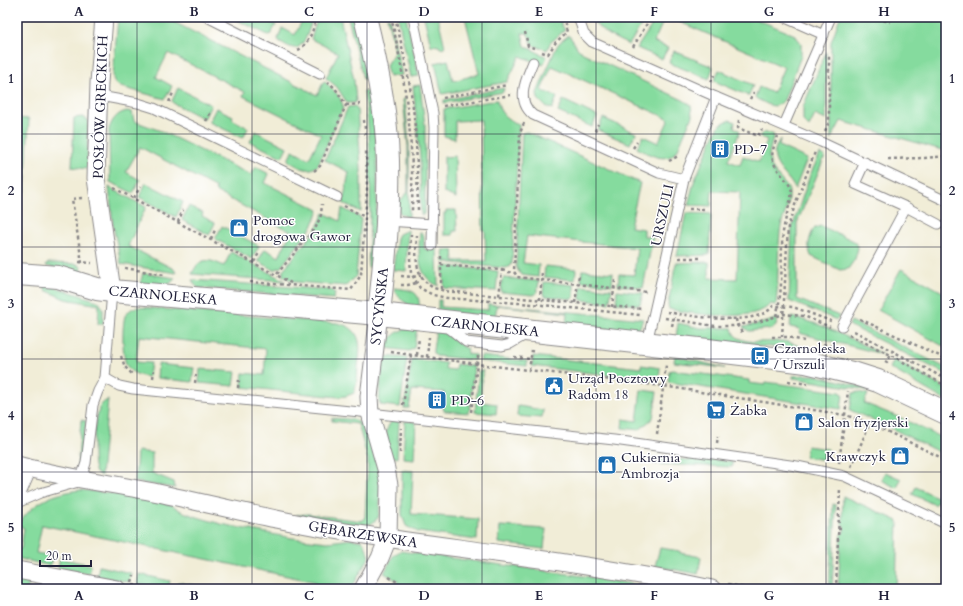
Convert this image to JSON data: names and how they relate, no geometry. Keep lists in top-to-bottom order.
{
  "streets": {
    "street": [
      "POSŁÓW GRECKICH",
      "CZARNOLESKA",
      "SYCYŃSKA",
      "GĘBARZEWSKA"
    ],
    "lane": ["URSZULI"]
  },
  "crossings": [
    ["POSŁÓW GRECKICH", "CZARNOLESKA"],
    ["URSZULI", "CZARNOLESKA"],
    ["CZARNOLESKA", "SYCYŃSKA"],
    ["SYCYŃSKA", "GĘBARZEWSKA"]
  ],
  "places": {
    "building": ["PD-7", "PD-6"],
    "shop": [
      "Pomoc drogowa Gawor",
      "Salon fryzjerski",
      "Krawczyk",
      "Cukiernia Ambrozja"
    ],
    "bus stop": ["Czarnoleska / Urszuli"],
    "public building": ["Urząd Pocztowy Radom 18"],
    "supermarket": ["Żabka"]
  },
  "scale_bar": "20 m",
  "grid": {
    "columns": [
      "A",
      "B",
      "C",
      "D",
      "E",
      "F",
      "G",
      "H"
    ],
    "rows": [
      "1",
      "2",
      "3",
      "4",
      "5"
    ]
  }
}
